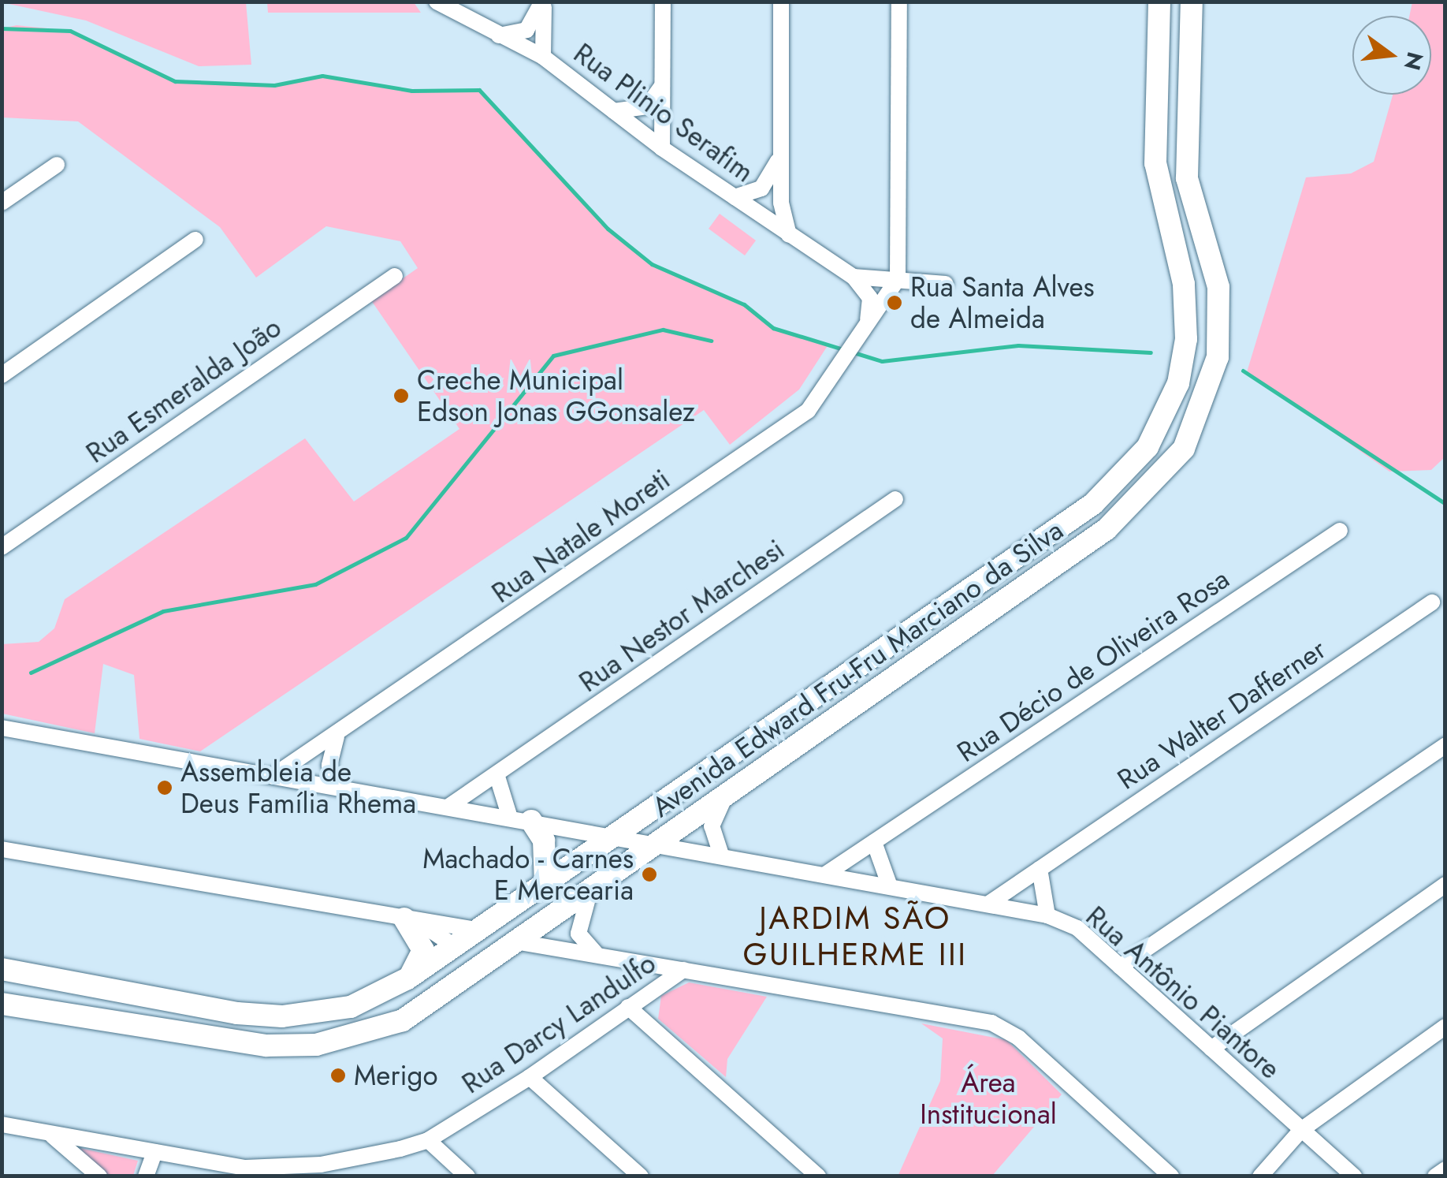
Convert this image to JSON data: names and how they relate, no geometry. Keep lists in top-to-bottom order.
{
  "streets": {
    "main road": ["Avenida Edward Fru-Fru Marciano da Silva"],
    "street": [
      "Rua Plinio Serafim",
      "Rua Esmeralda João",
      "Rua Natale Moreti",
      "Rua Nestor Marchesi",
      "Rua Décio de Oliveira Rosa",
      "Rua Walter Dafferner",
      "Rua Antônio Piantore",
      "Rua Darcy Landulfo"
    ]
  },
  "crossings": [
    ["Rua Natale Moreti", "Rua Antônio Piantore"],
    ["Rua Nestor Marchesi", "Rua Antônio Piantore"],
    ["Rua Décio de Oliveira Rosa", "Rua Antônio Piantore"],
    ["Avenida Edward Fru-Fru Marciano da Silva", "Rua Antônio Piantore"],
    ["Rua Walter Dafferner", "Rua Antônio Piantore"]
  ],
  "districts": ["JARDIM SÃO GUILHERME III"],
  "parks": ["Área Institucional"],
  "places": [
    "Rua Santa Alves de Almeida",
    "Creche Municipal Edson Jonas GGonsalez",
    "Assembleia de Deus Família Rhema",
    "Machado - Carnes E Mercearia",
    "Merigo"
  ],
  "north": "right"
}
